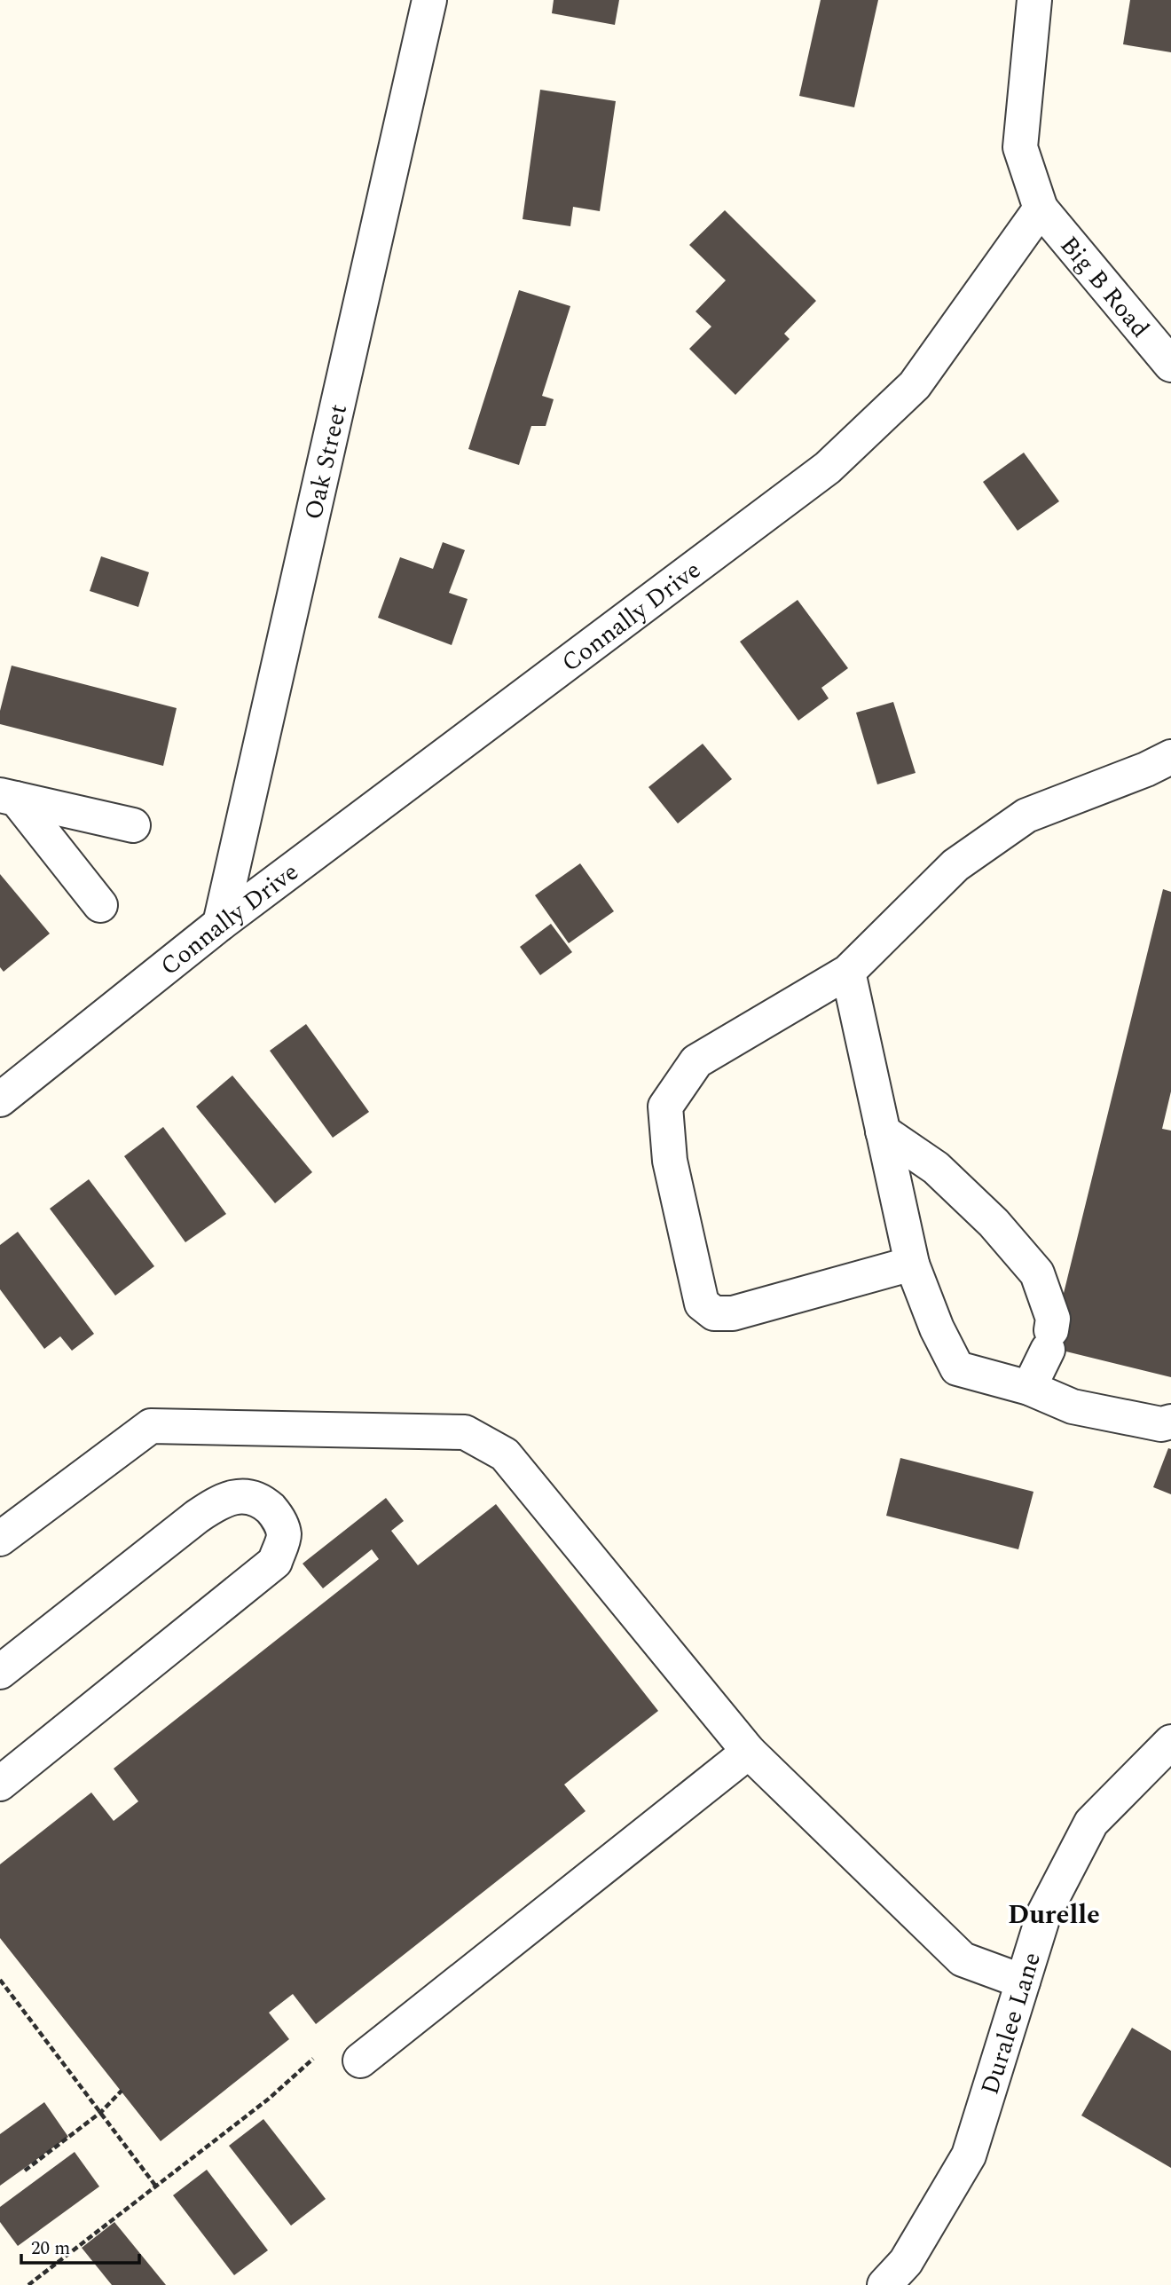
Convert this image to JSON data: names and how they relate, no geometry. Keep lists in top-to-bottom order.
{
  "streets": {
    "street": [
      "Big B Road",
      "Oak Street",
      "Connally Drive",
      "Duralee Lane"
    ]
  },
  "crossings": [
    ["Big B Road", "Connally Drive"],
    ["Oak Street", "Connally Drive"]
  ],
  "districts": ["Durelle"],
  "scale_bar": "20 m"
}
